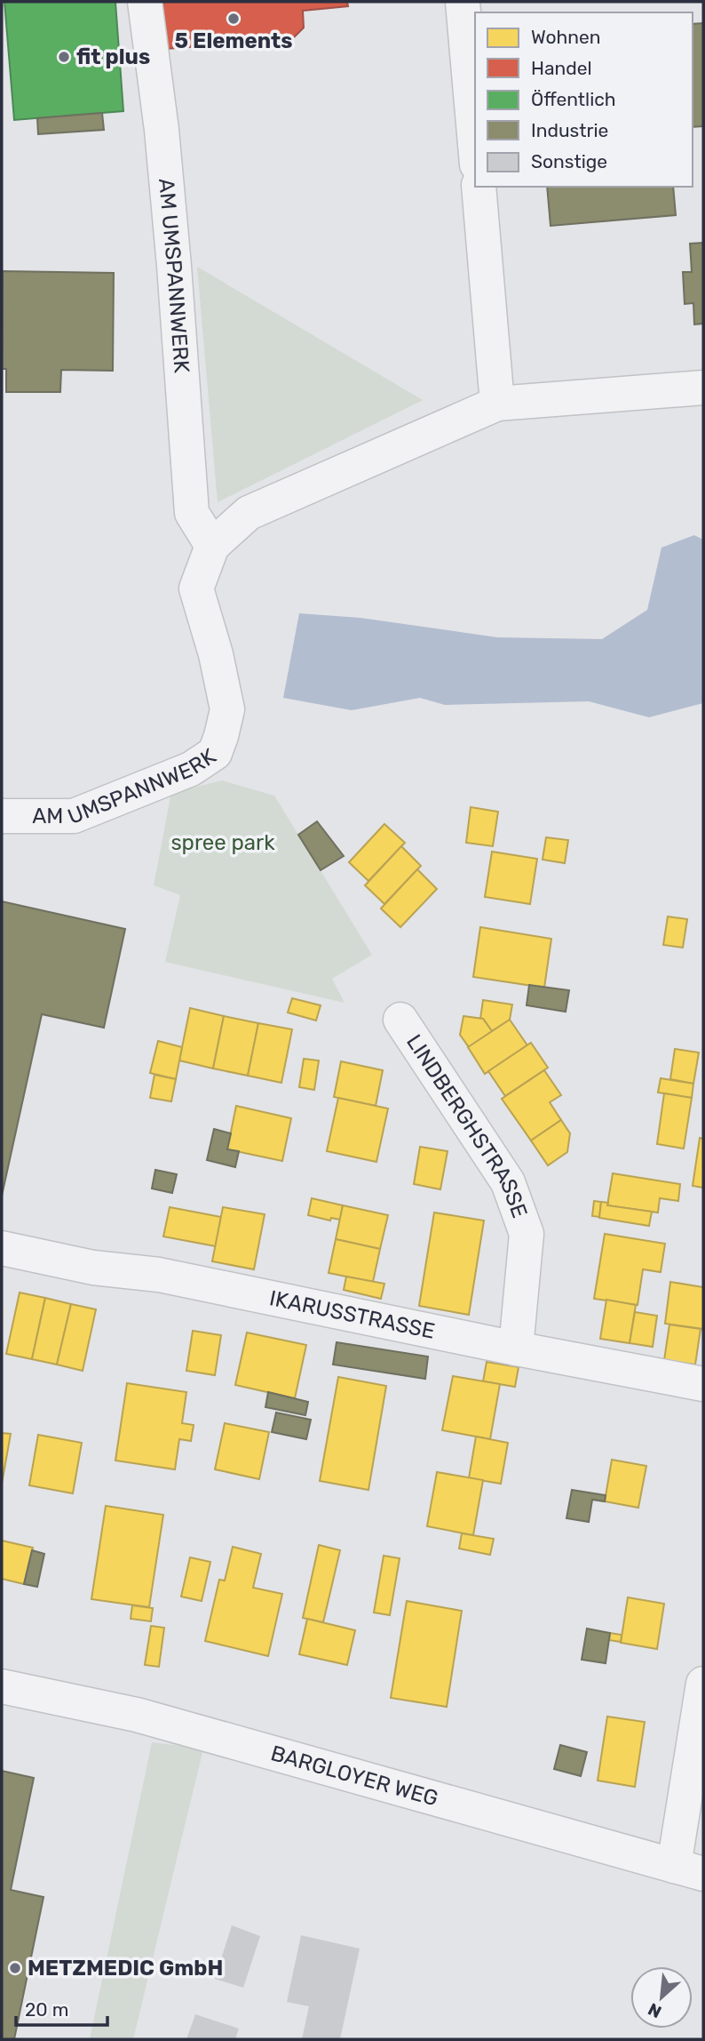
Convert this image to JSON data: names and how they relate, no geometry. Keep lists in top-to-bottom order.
{
  "streets": {
    "street": [
      "AM UMSPANNWERK",
      "LINDBERGHSTRASSE",
      "IKARUSSTRASSE",
      "BARGLOYER WEG"
    ]
  },
  "crossings": [
    ["LINDBERGHSTRASSE", "IKARUSSTRASSE"]
  ],
  "parks": ["spree park"],
  "places": ["5 Elements", "fit plus", "METZMEDIC GmbH"],
  "legend": [
    "Wohnen",
    "Handel",
    "Öffentlich",
    "Industrie",
    "Sonstige"
  ],
  "scale_bar": "20 m",
  "north": "bottom left"
}
